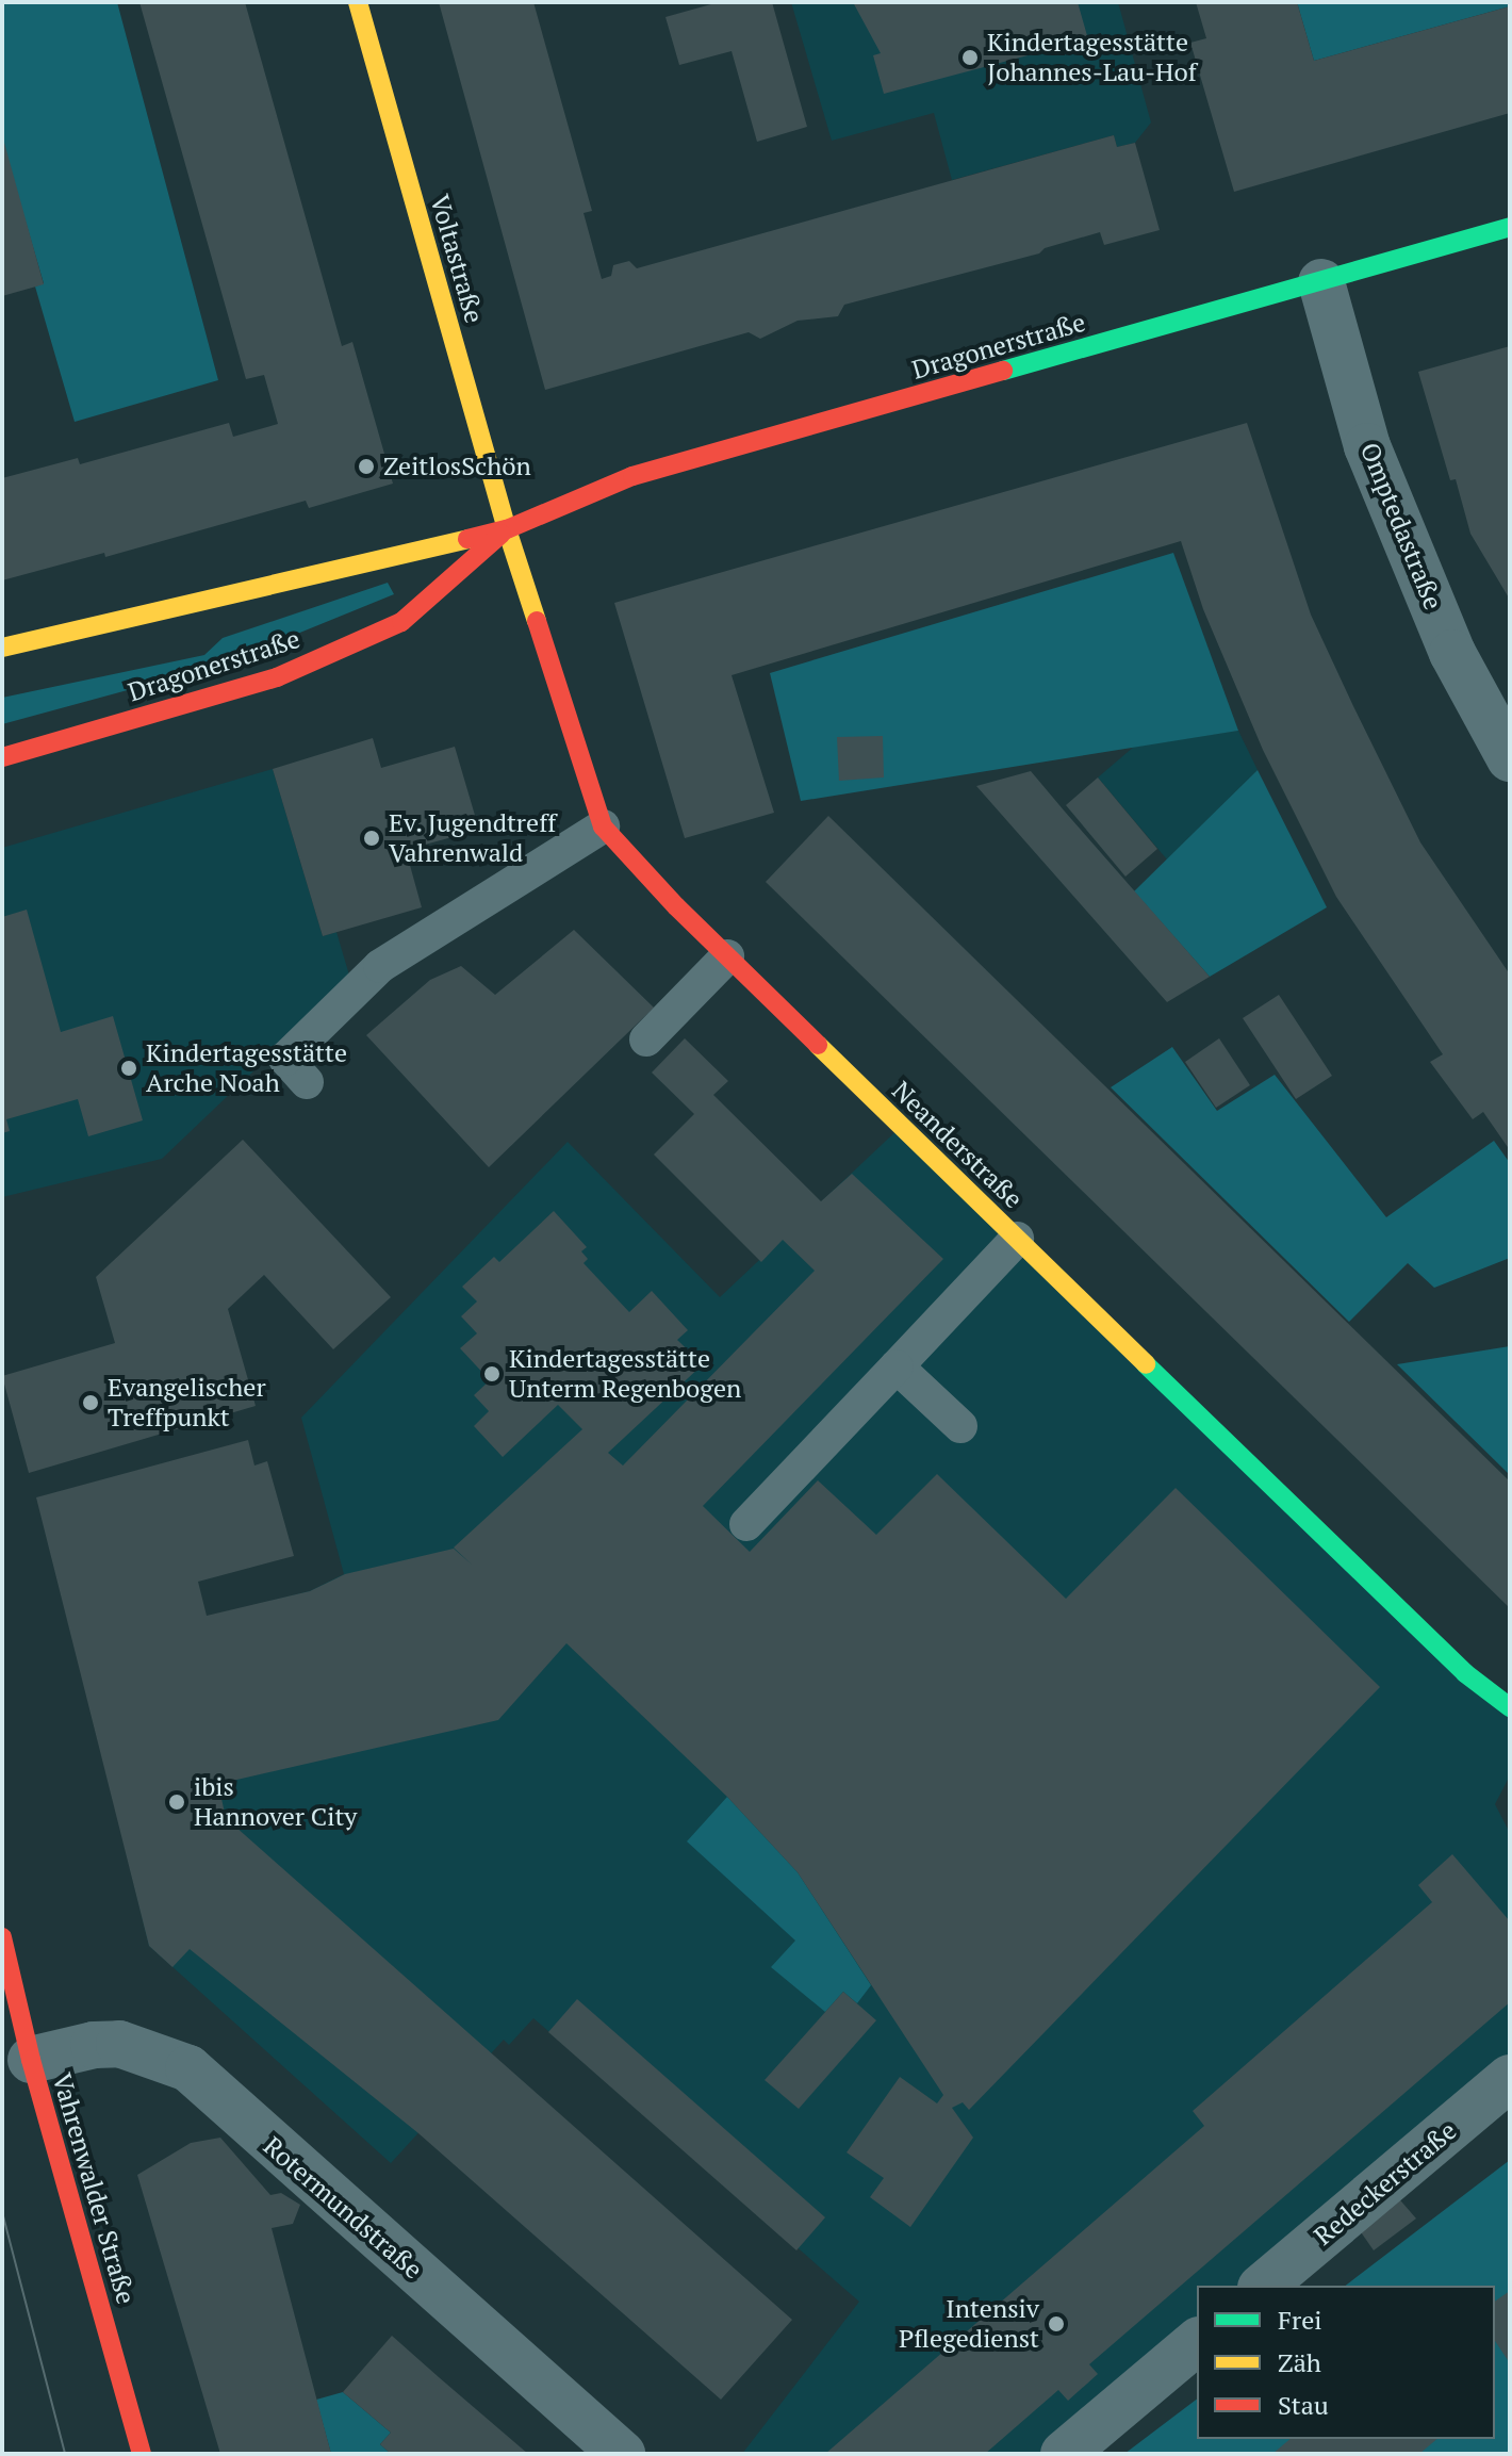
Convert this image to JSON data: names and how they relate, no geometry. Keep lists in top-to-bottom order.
{
  "streets": {
    "street": [
      "Voltastraße",
      "Dragonerstraße",
      "Omptedastraße",
      "Neanderstraße",
      "Redeckerstraße",
      "Vahrenwalder Straße",
      "Rotermundstraße"
    ]
  },
  "crossings": [
    ["Voltastraße", "Dragonerstraße"],
    ["Voltastraße", "Neanderstraße"],
    ["Dragonerstraße", "Omptedastraße"],
    ["Dragonerstraße", "Neanderstraße"],
    ["Vahrenwalder Straße", "Rotermundstraße"]
  ],
  "places": [
    "Kindertagesstätte Johannes-Lau-Hof",
    "ZeitlosSchön",
    "Ev. Jugendtreff Vahrenwald",
    "Kindertagesstätte Arche Noah",
    "Kindertagesstätte Unterm Regenbogen",
    "Evangelischer Treffpunkt",
    "ibis Hannover City",
    "Intensiv Pflegedienst"
  ],
  "legend": ["Frei", "Zäh", "Stau"]
}
